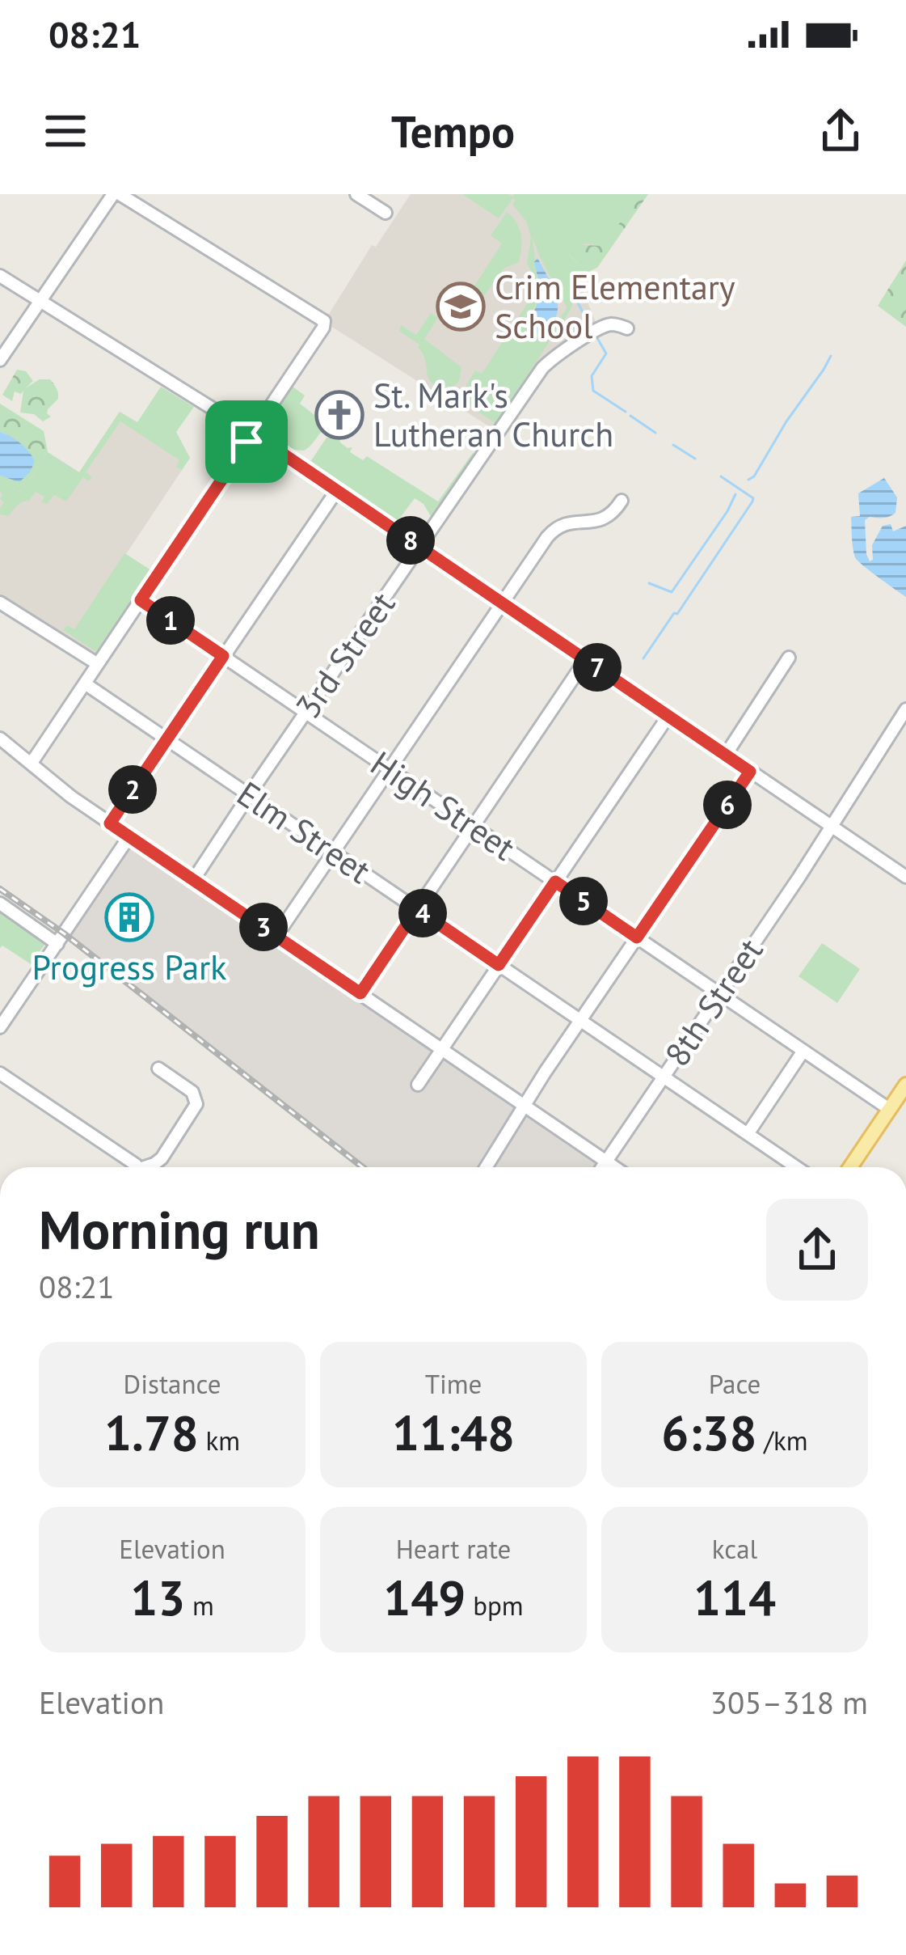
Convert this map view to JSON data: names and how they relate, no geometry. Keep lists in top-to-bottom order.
{
  "streets": {
    "street": [
      "3rd Street",
      "High Street",
      "Elm Street",
      "8th Street"
    ]
  },
  "crossings": [
    ["3rd Street", "High Street"],
    ["3rd Street", "Elm Street"],
    ["High Street", "8th Street"],
    ["Elm Street", "8th Street"]
  ],
  "places": {
    "school or university": ["Crim Elementary School"],
    "church": ["St. Mark's Lutheran Church"],
    "building": ["Progress Park"]
  },
  "page": {
    "status": "08:21",
    "header": "Tempo",
    "pins": [
      "8",
      "1",
      "7",
      "2",
      "6",
      "5",
      "4",
      "3"
    ],
    "heading": ["Morning run", "08:21"],
    "stats": [
      ["Distance", "1.78 km"],
      ["Time", "11:48"],
      ["Pace", "6:38 /km"],
      ["Elevation", "13 m"],
      ["Heart rate", "149 bpm"],
      ["kcal", "114"]
    ],
    "chart": ["Elevation", "305–318 m"]
  }
}
